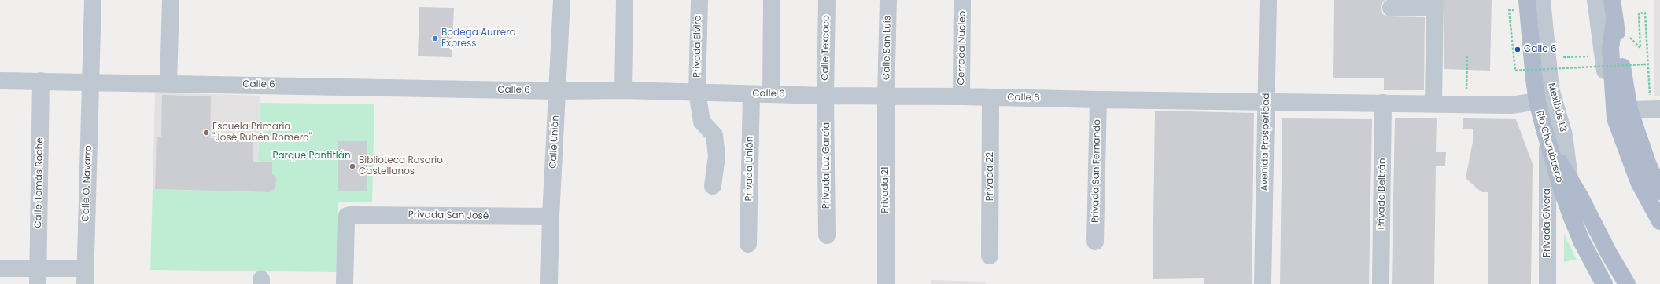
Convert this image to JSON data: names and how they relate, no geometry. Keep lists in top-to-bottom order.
{
  "streets": {
    "main road": ["Río Churubusco"],
    "street": [
      "Privada Elvira",
      "Calle Texcoco",
      "Calle San Luis",
      "Cerrada Nucleo",
      "Calle 6",
      "Mexibús L3",
      "Calle Unión",
      "Avenida Prosperidad",
      "Privada Luz García",
      "Privada Unión",
      "Privada San Fernando",
      "Privada 22",
      "Calle Tomás Roche",
      "Calle O. Navarro",
      "Privada 21",
      "Privada Beltrán",
      "Privada San José",
      "Privada Olvera"
    ]
  },
  "crossings": [
    ["Privada Elvira", "Calle 6"],
    ["Calle Texcoco", "Calle 6"],
    ["Calle Texcoco", "Privada Luz García"],
    ["Calle San Luis", "Calle 6"],
    ["Calle San Luis", "Privada 21"],
    ["Cerrada Nucleo", "Calle 6"],
    ["Calle 6", "Calle Unión"],
    ["Calle 6", "Avenida Prosperidad"],
    ["Calle 6", "Río Churubusco"],
    ["Calle 6", "Privada Luz García"],
    ["Calle 6", "Privada Unión"],
    ["Calle 6", "Privada San Fernando"],
    ["Calle 6", "Privada 22"],
    ["Calle 6", "Calle Tomás Roche"],
    ["Calle 6", "Calle O. Navarro"],
    ["Calle 6", "Privada 21"],
    ["Calle 6", "Privada Beltrán"],
    ["Calle Unión", "Privada San José"],
    ["Río Churubusco", "Privada Olvera"]
  ],
  "parks": ["Parque Pantitlán"],
  "places": [
    "Bodega Aurrera Express",
    "Calle 6",
    "Escuela Primaria \"José Rubén Romero\"",
    "Biblioteca Rosario Castellanos"
  ]
}
